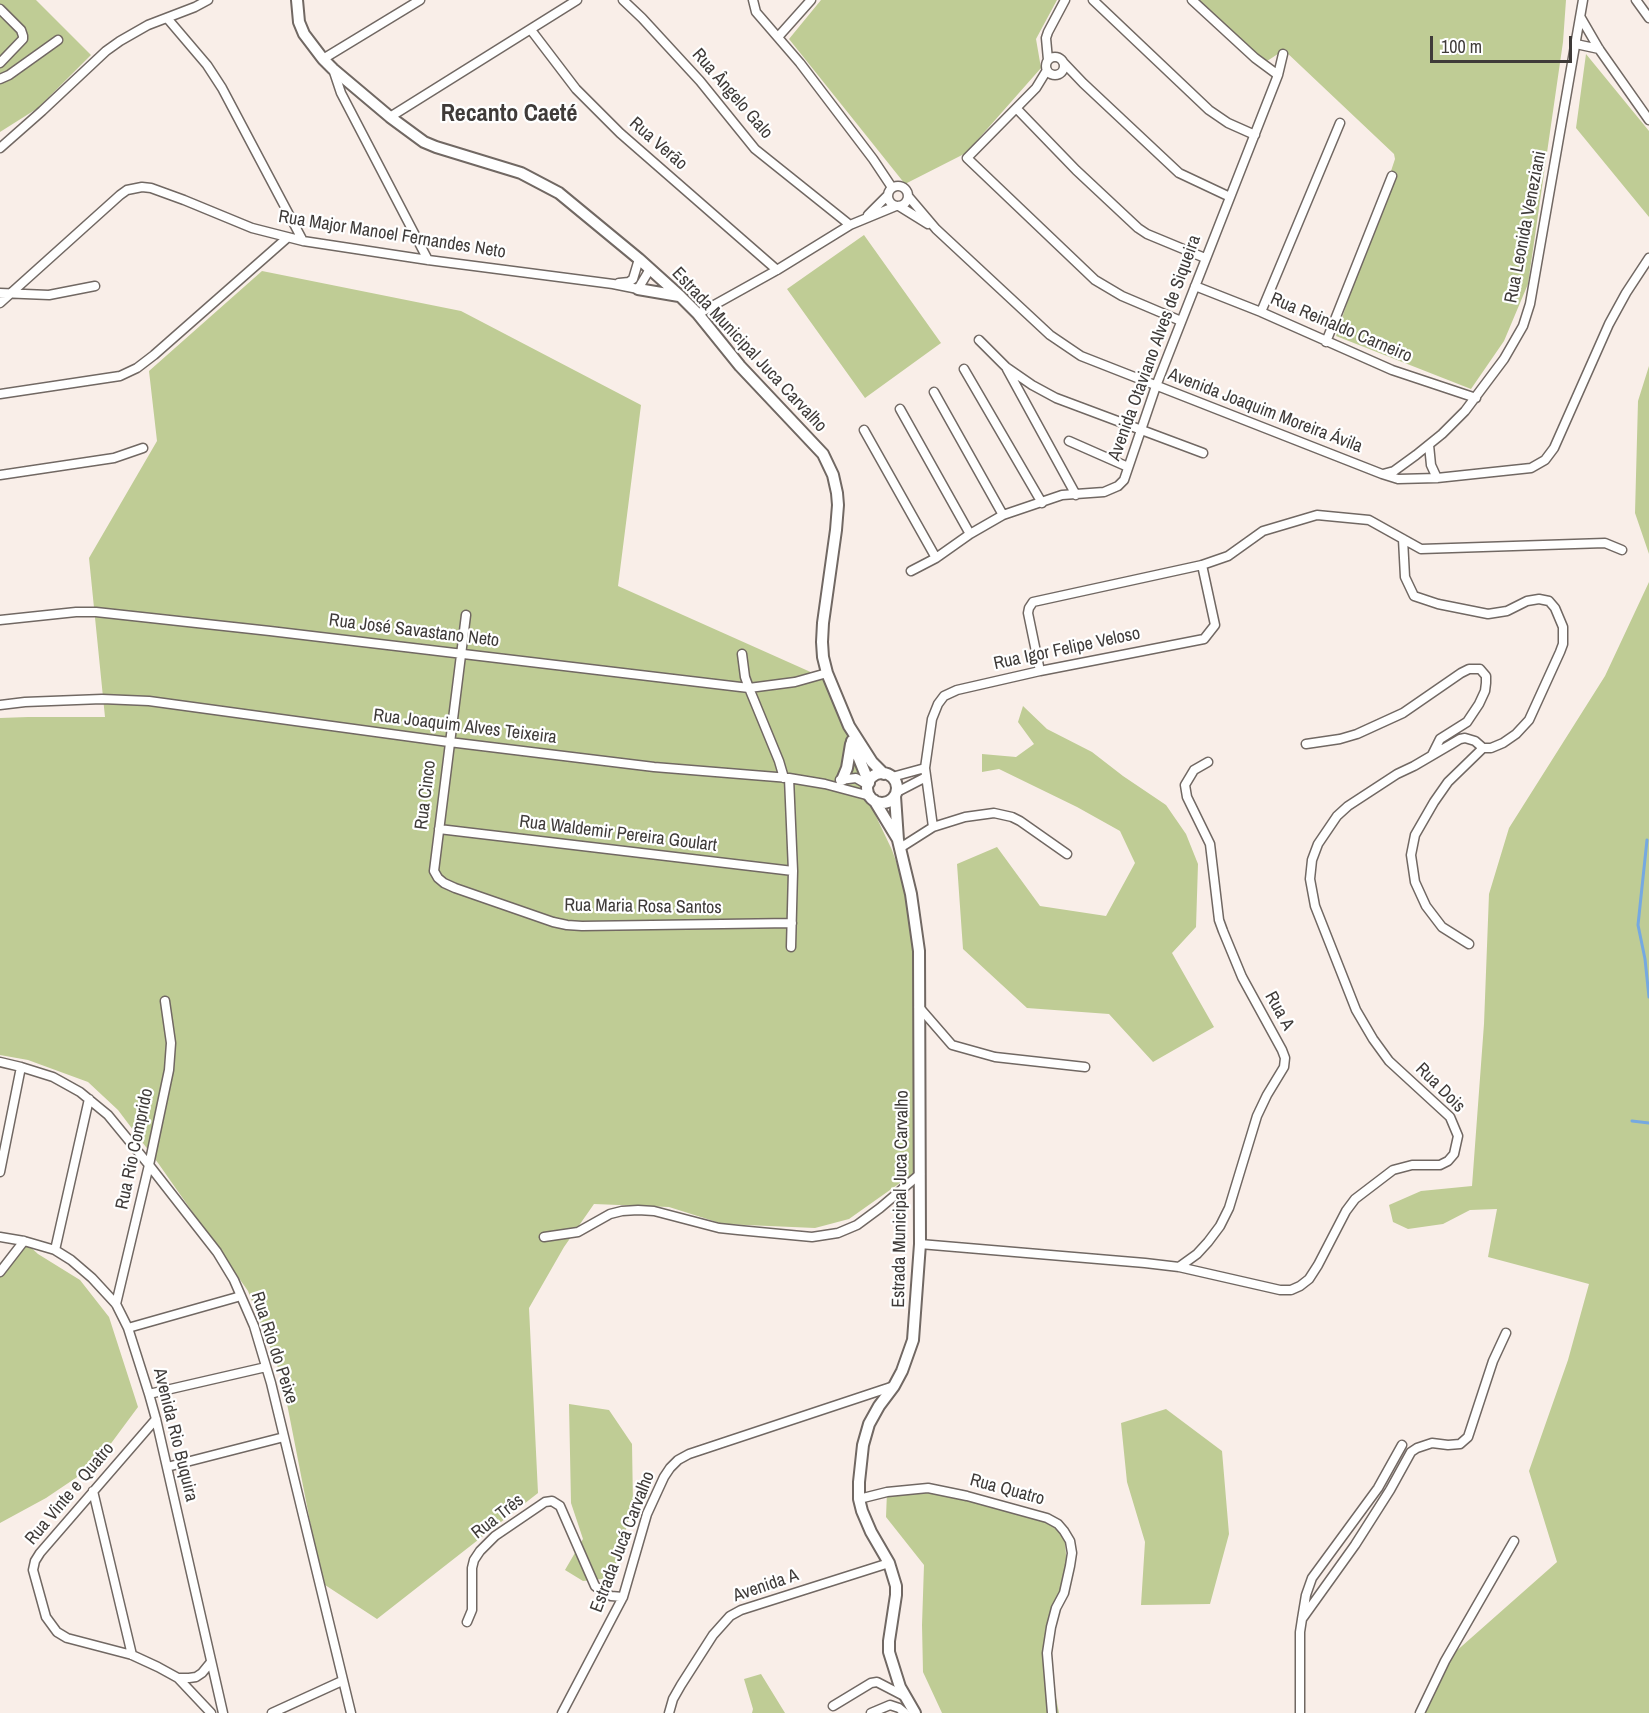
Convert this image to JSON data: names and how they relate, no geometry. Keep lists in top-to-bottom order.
{
  "streets": {
    "street": [
      "Rua Ângelo Galo",
      "Rua Verão",
      "Rua Leonida Veneziani",
      "Rua Major Manoel Fernandes Neto",
      "Rua Reinaldo Carneiro",
      "Avenida Otaviano Alves de Siqueira",
      "Estrada Municipal Juca Carvalho",
      "Avenida Joaquim Moreira Ávila",
      "Rua José Savastano Neto",
      "Rua Igor Felipe Veloso",
      "Rua Joaquim Alves Teixeira",
      "Rua Cinco",
      "Rua Waldemir Pereira Goulart",
      "Rua Maria Rosa Santos",
      "Rua A",
      "Rua Dois",
      "Rua Rio Comprido",
      "Rua Rio do Peixe",
      "Avenida Rio Buquira",
      "Rua Quatro",
      "Rua Vinte e Quatro",
      "Rua Três",
      "Estrada Jucá Carvalho",
      "Avenida A"
    ]
  },
  "crossings": [
    ["Rua Leonida Veneziani", "Rua Reinaldo Carneiro"],
    ["Rua Leonida Veneziani", "Avenida Joaquim Moreira Ávila"],
    ["Rua Reinaldo Carneiro", "Avenida Otaviano Alves de Siqueira"],
    ["Avenida Otaviano Alves de Siqueira", "Avenida Joaquim Moreira Ávila"],
    ["Estrada Municipal Juca Carvalho", "Rua José Savastano Neto"],
    ["Estrada Municipal Juca Carvalho", "Rua Dois"],
    ["Estrada Municipal Juca Carvalho", "Rua Quatro"],
    ["Estrada Municipal Juca Carvalho", "Estrada Jucá Carvalho"],
    ["Estrada Municipal Juca Carvalho", "Avenida A"],
    ["Rua José Savastano Neto", "Rua Cinco"],
    ["Rua Joaquim Alves Teixeira", "Rua Cinco"],
    ["Rua Cinco", "Rua Waldemir Pereira Goulart"],
    ["Rua Cinco", "Rua Maria Rosa Santos"],
    ["Rua A", "Rua Dois"],
    ["Rua Rio Comprido", "Rua Rio do Peixe"],
    ["Rua Rio Comprido", "Avenida Rio Buquira"],
    ["Avenida Rio Buquira", "Rua Vinte e Quatro"],
    ["Rua Três", "Estrada Jucá Carvalho"]
  ],
  "districts": ["Recanto Caeté"],
  "scale_bar": "100 m"
}
